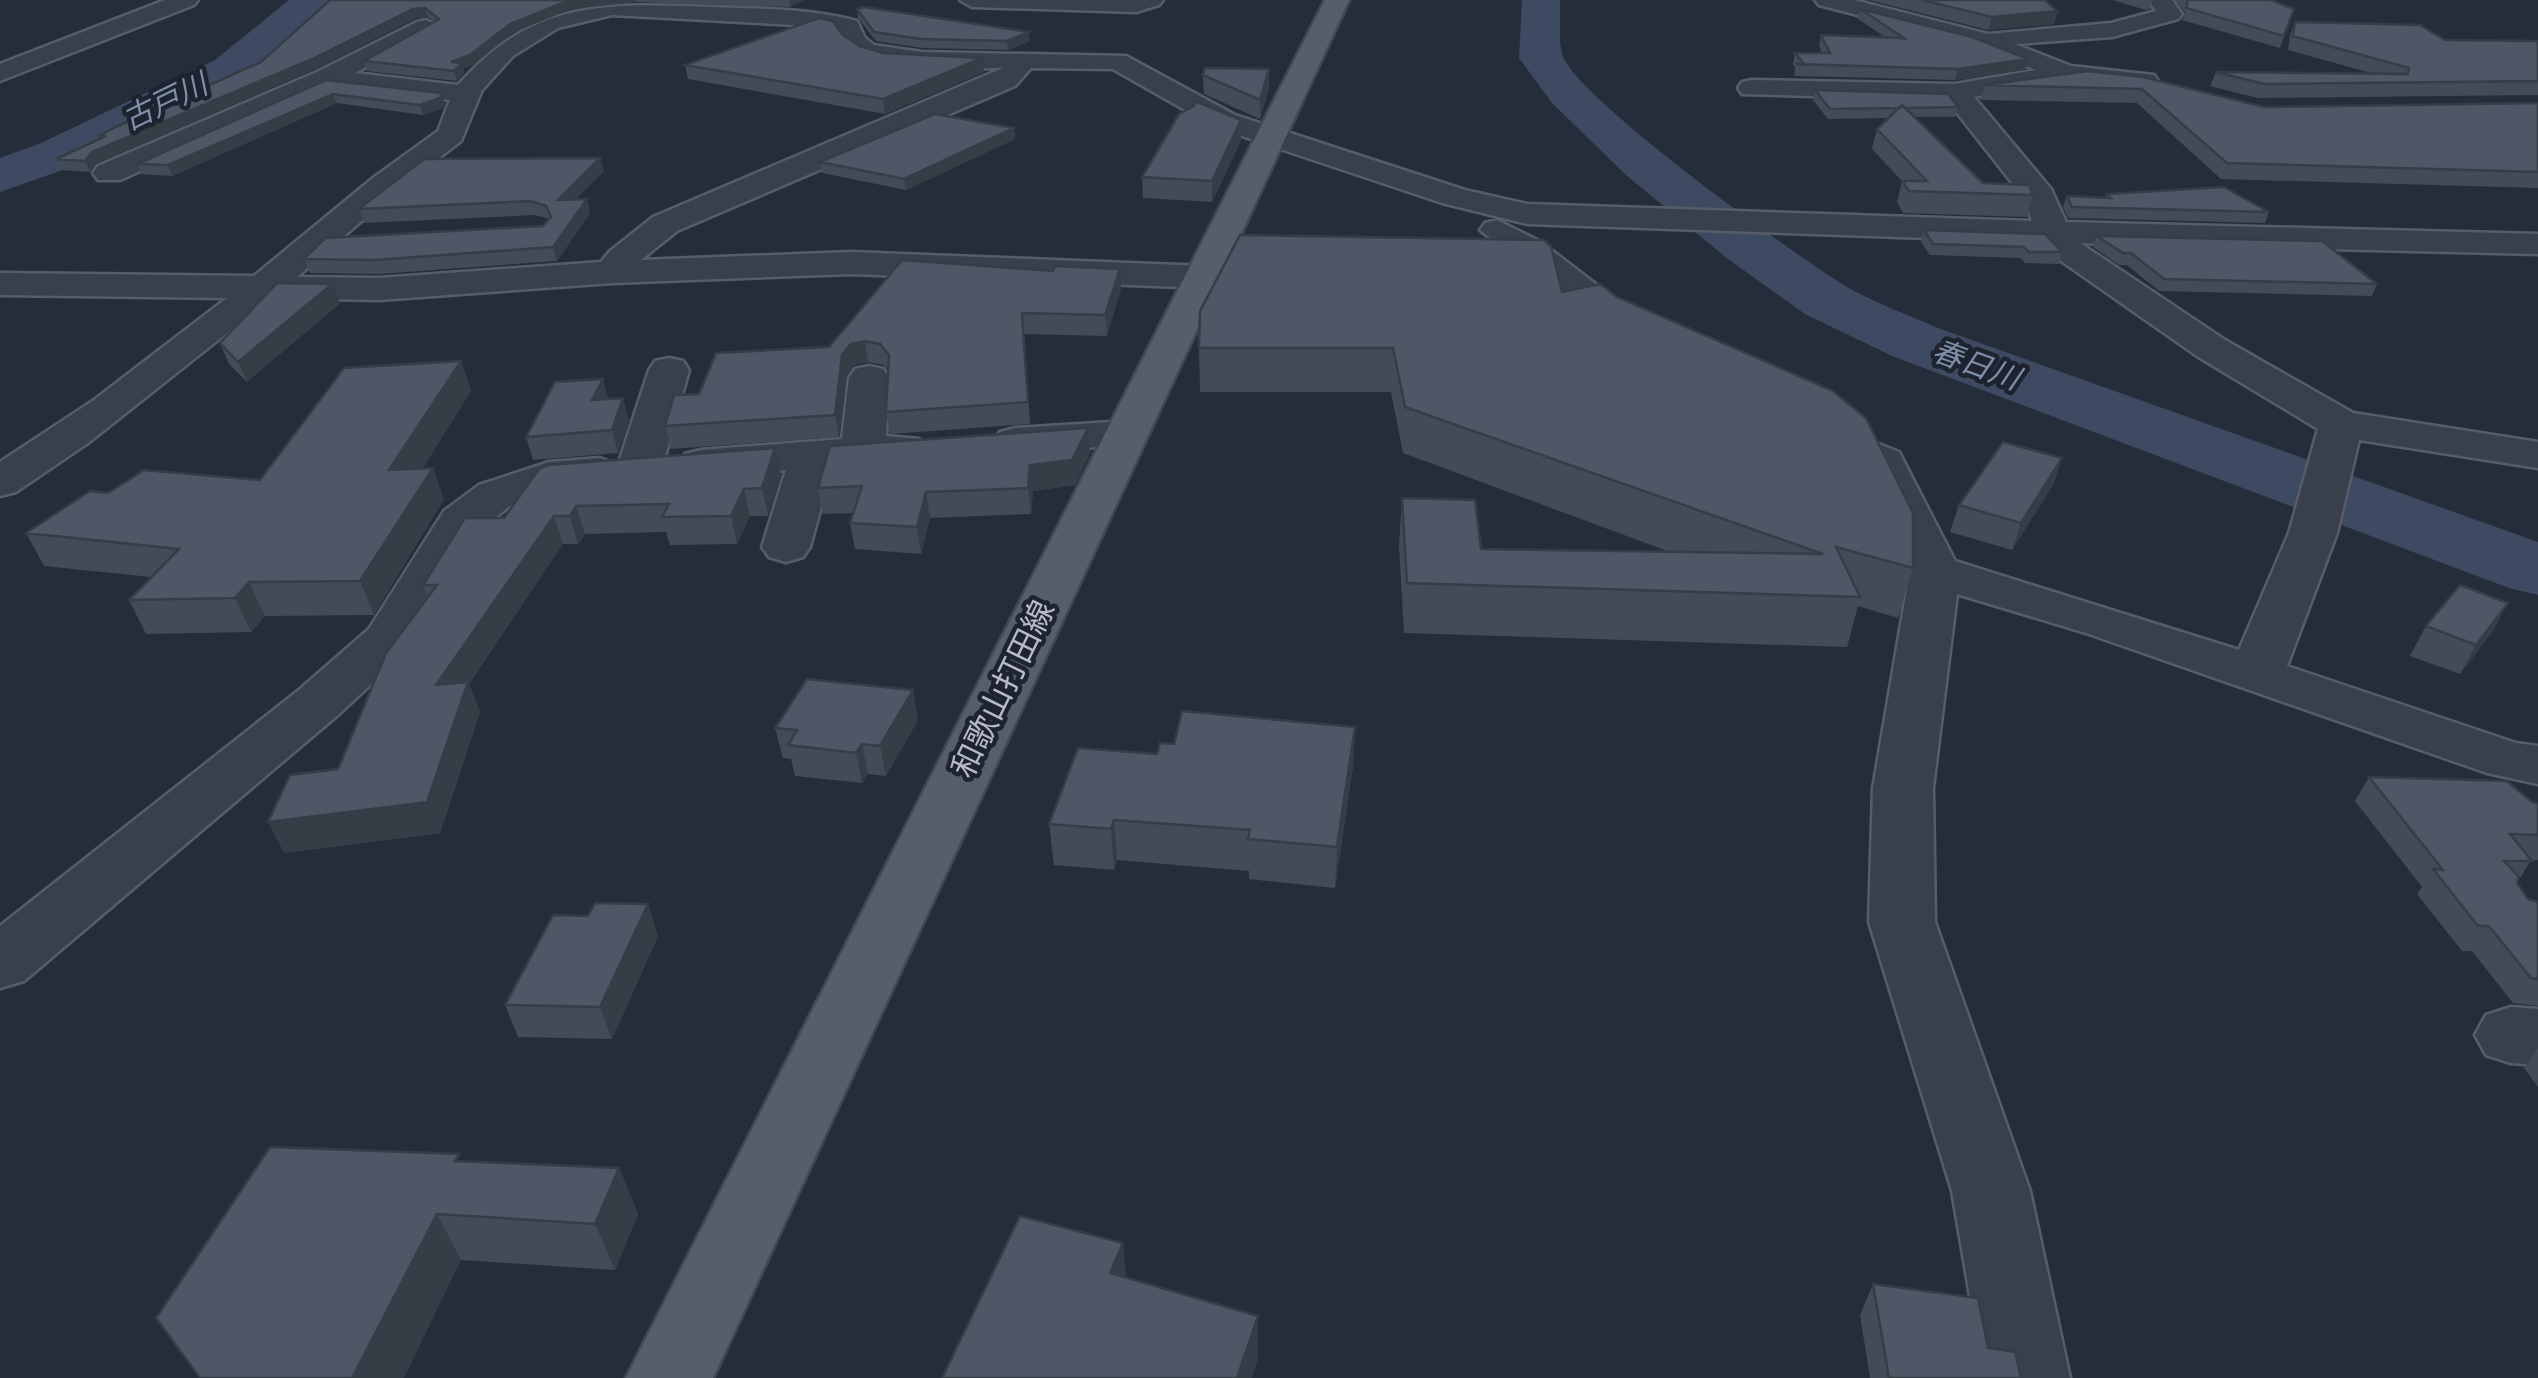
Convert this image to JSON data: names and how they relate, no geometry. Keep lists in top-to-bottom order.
{
  "streets": {
    "main road": ["和歌山打田線"]
  },
  "water": ["古戸川", "春日川"]
}
